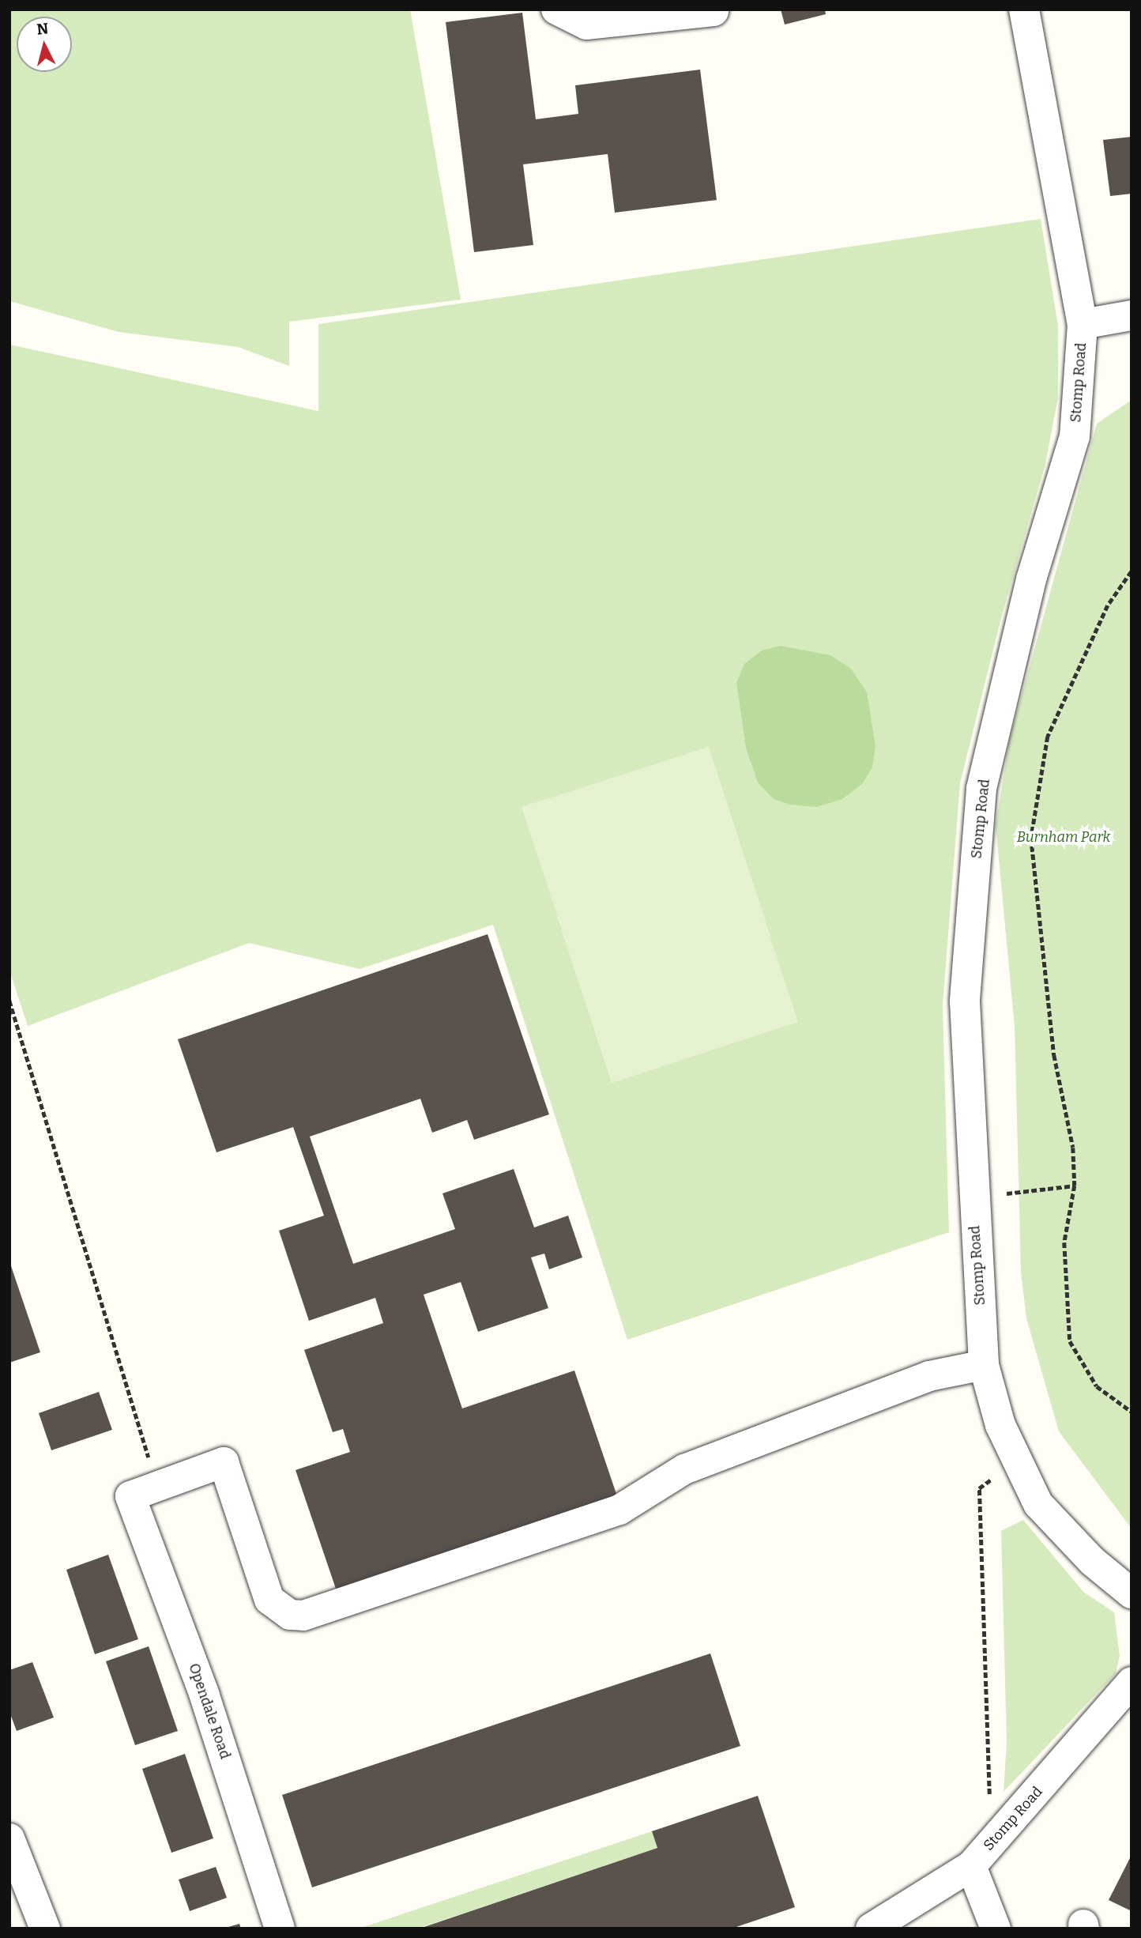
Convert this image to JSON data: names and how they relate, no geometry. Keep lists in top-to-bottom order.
{
  "streets": {
    "street": ["Stomp Road", "Opendale Road"]
  },
  "crossings": [
    ["Stomp Road", "Opendale Road"]
  ],
  "parks": ["Burnham Park"],
  "north": "top"
}
